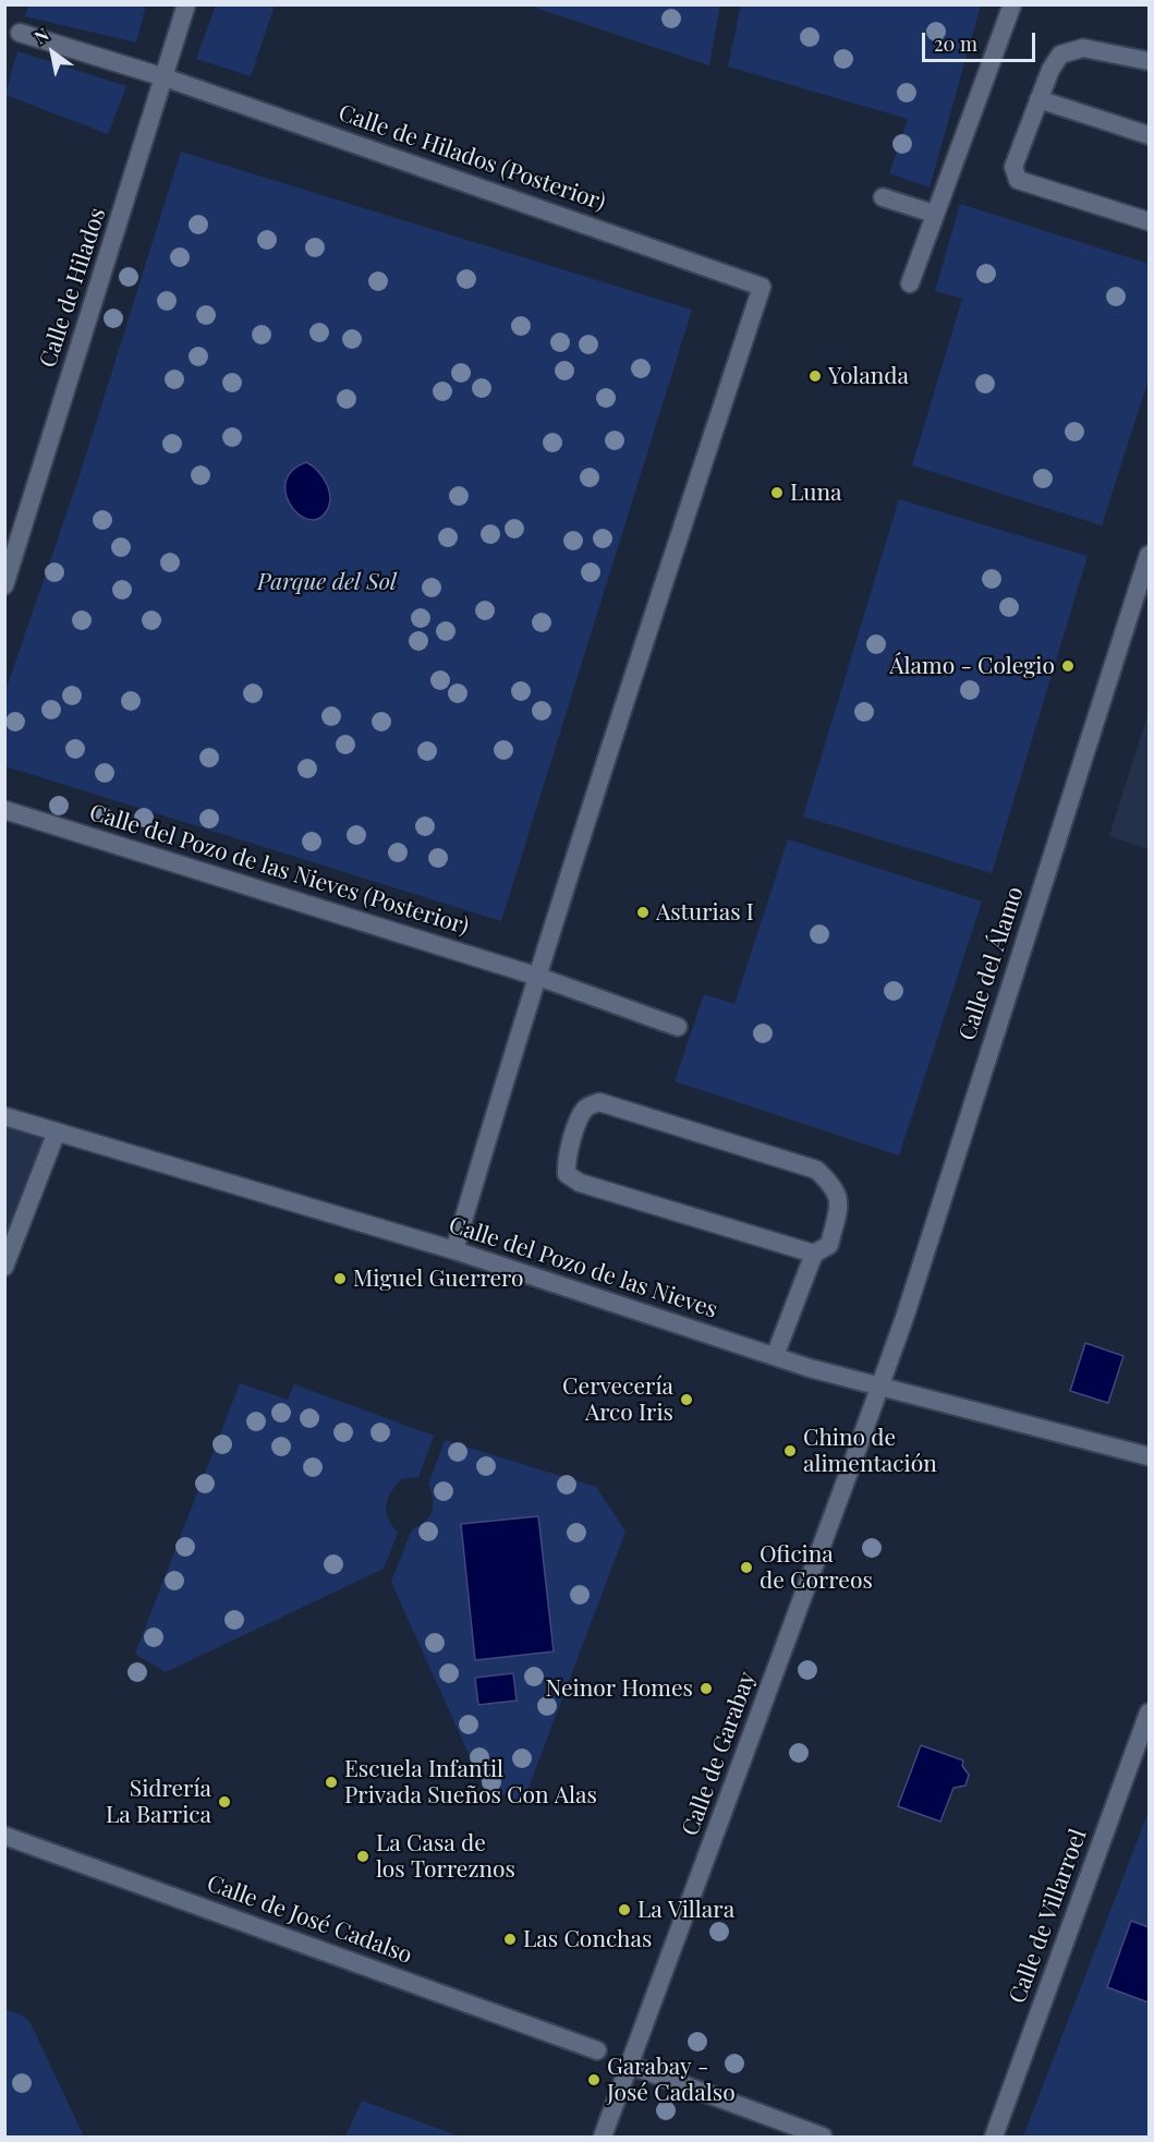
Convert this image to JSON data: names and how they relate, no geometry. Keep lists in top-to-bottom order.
{
  "streets": {
    "street": [
      "Calle de Hilados (Posterior)",
      "Calle de Hilados",
      "Calle del Pozo de las Nieves (Posterior)",
      "Calle del Álamo",
      "Calle del Pozo de las Nieves",
      "Calle de Garabay",
      "Calle de Villarroel",
      "Calle de José Cadalso"
    ]
  },
  "crossings": [
    ["Calle de Hilados (Posterior)", "Calle de Hilados"],
    ["Calle de Hilados (Posterior)", "Calle del Pozo de las Nieves (Posterior)"],
    ["Calle del Álamo", "Calle del Pozo de las Nieves"],
    ["Calle del Álamo", "Calle de Garabay"],
    ["Calle del Pozo de las Nieves", "Calle de Garabay"]
  ],
  "parks": ["Parque del Sol"],
  "places": [
    "Yolanda",
    "Luna",
    "Álamo - Colegio",
    "Asturias I",
    "Miguel Guerrero",
    "Cervecería Arco Iris",
    "Chino de alimentación",
    "Oficina de Correos",
    "Neinor Homes",
    "Escuela Infantil Privada Sueños Con Alas",
    "Sidrería La Barrica",
    "La Casa de los Torreznos",
    "La Villara",
    "Las Conchas",
    "Garabay - José Cadalso"
  ],
  "scale_bar": "20 m",
  "north": "top left"
}
